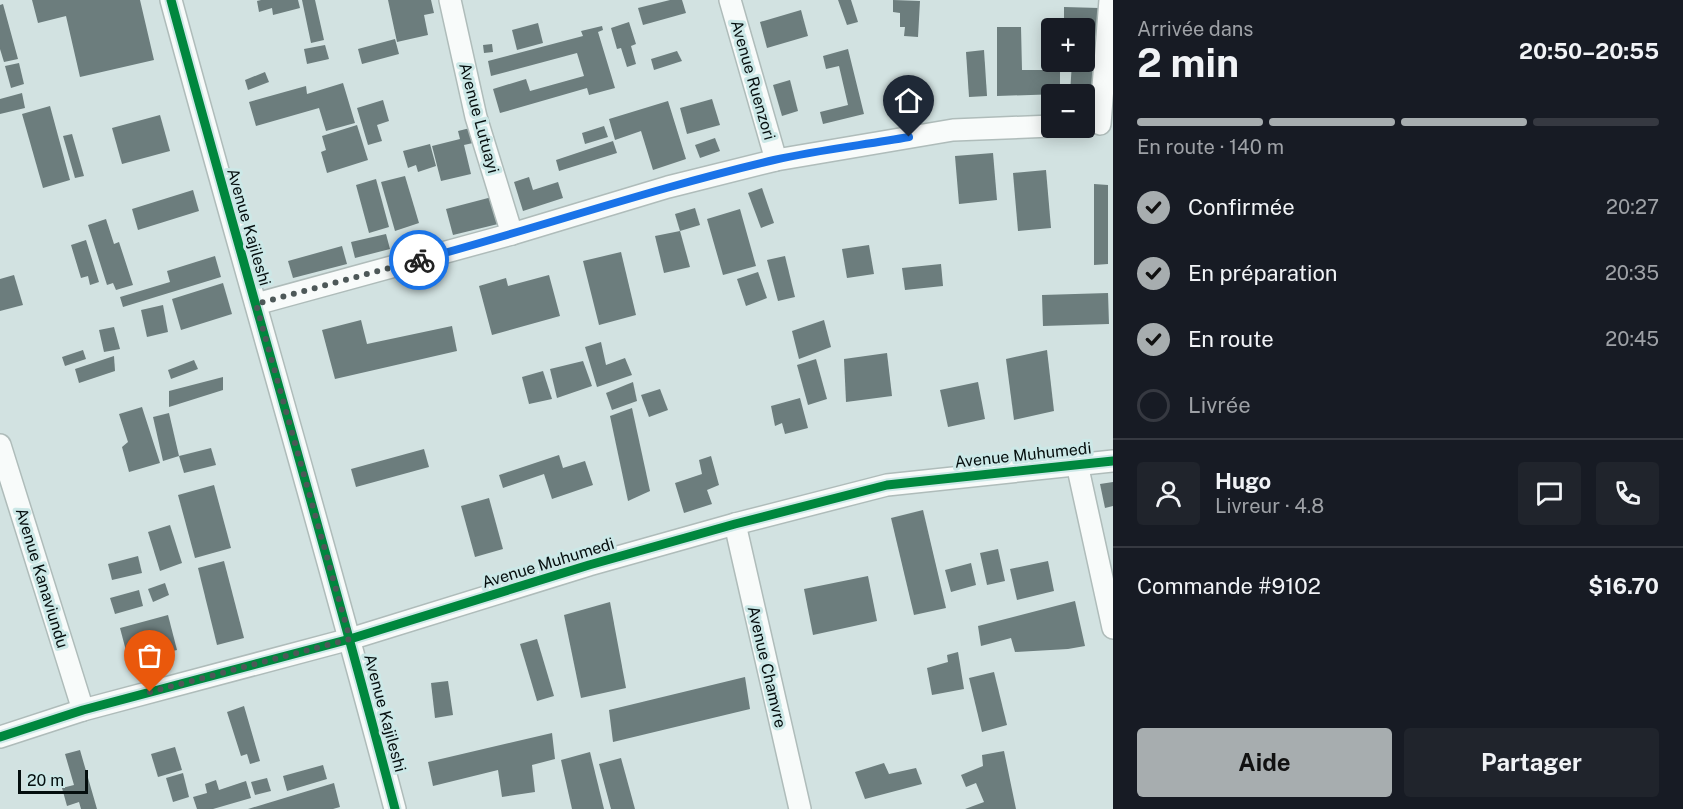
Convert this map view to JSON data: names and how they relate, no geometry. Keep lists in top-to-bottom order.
{
  "streets": {
    "street": [
      "Avenue Ruenzori",
      "Avenue Lutuayi",
      "Avenue Kajileshi",
      "Avenue Muhumedi",
      "Avenue Kanaviundu",
      "Avenue Chamvre"
    ]
  },
  "crossings": [
    ["Avenue Kajileshi", "Avenue Muhumedi"],
    ["Avenue Muhumedi", "Avenue Kanaviundu"],
    ["Avenue Muhumedi", "Avenue Chamvre"]
  ],
  "scale_bar": "20 m",
  "page": {
    "heading": ["2 min", "Arrivée dans", "20:50–20:55"],
    "panel": [
      "Hugo",
      "Livreur · 4.8",
      "Commande #9102",
      "$16.70"
    ],
    "map_buttons": ["+", "−"],
    "bar": "En route · 140 m",
    "list": [
      ["Confirmée", "20:27"],
      ["En préparation", "20:35"],
      ["En route", "20:45"],
      "Livrée"
    ],
    "buttons": ["Aide", "Partager"],
    "scale": "20 m"
  }
}
